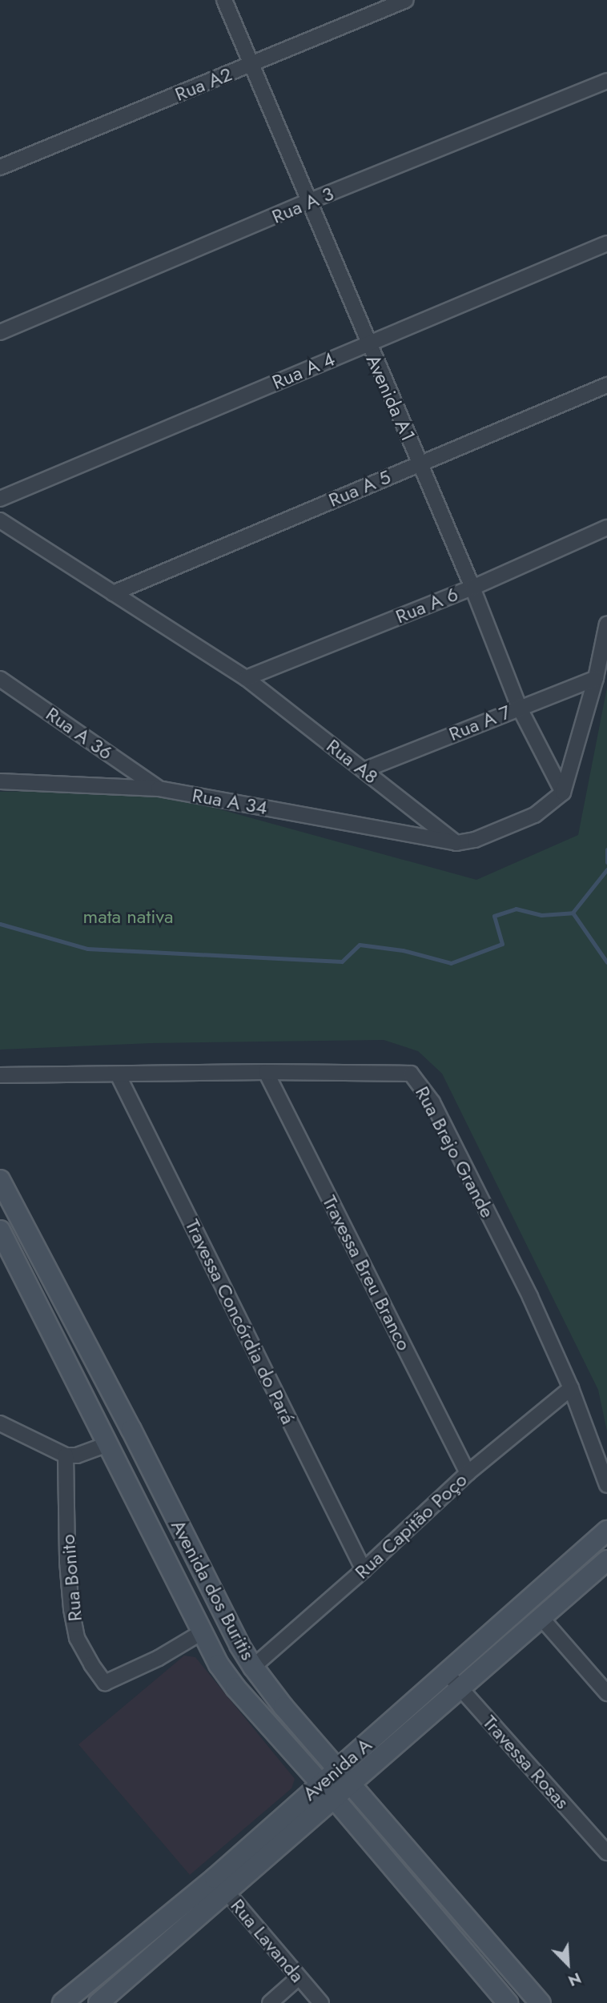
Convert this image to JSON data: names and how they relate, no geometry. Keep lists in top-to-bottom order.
{
  "streets": {
    "main road": ["Avenida dos Buritis", "Avenida A"],
    "street": [
      "Rua A2",
      "Rua A 3",
      "Rua A 4",
      "Avenida A1",
      "Rua A 5",
      "Rua A 6",
      "Rua A 7",
      "Rua A 36",
      "Rua A8",
      "Rua A 34",
      "Rua Brejo Grande",
      "Travessa Breu Branco",
      "Travessa Concórdia do Pará",
      "Rua Capitão Poço",
      "Rua Bonito",
      "Travessa Rosas",
      "Rua Lavanda"
    ]
  },
  "crossings": [
    ["Rua A2", "Avenida A1"],
    ["Rua A 3", "Avenida A1"],
    ["Rua A 4", "Avenida A1"],
    ["Avenida A1", "Rua A 5"],
    ["Avenida A1", "Rua A 6"],
    ["Avenida A1", "Rua A 7"],
    ["Rua A 5", "Rua A8"],
    ["Rua A 6", "Rua A8"],
    ["Rua A 7", "Rua A8"],
    ["Rua A 36", "Rua A 34"],
    ["Rua A8", "Rua A 34"],
    ["Rua Brejo Grande", "Travessa Breu Branco"],
    ["Rua Brejo Grande", "Travessa Concórdia do Pará"],
    ["Rua Brejo Grande", "Rua Capitão Poço"],
    ["Travessa Breu Branco", "Rua Capitão Poço"],
    ["Travessa Concórdia do Pará", "Rua Capitão Poço"],
    ["Rua Capitão Poço", "Avenida dos Buritis"],
    ["Rua Bonito", "Avenida dos Buritis"],
    ["Avenida dos Buritis", "Avenida A"],
    ["Travessa Rosas", "Avenida A"],
    ["Avenida A", "Rua Lavanda"]
  ],
  "parks": ["mata nativa"],
  "north": "bottom right"
}
